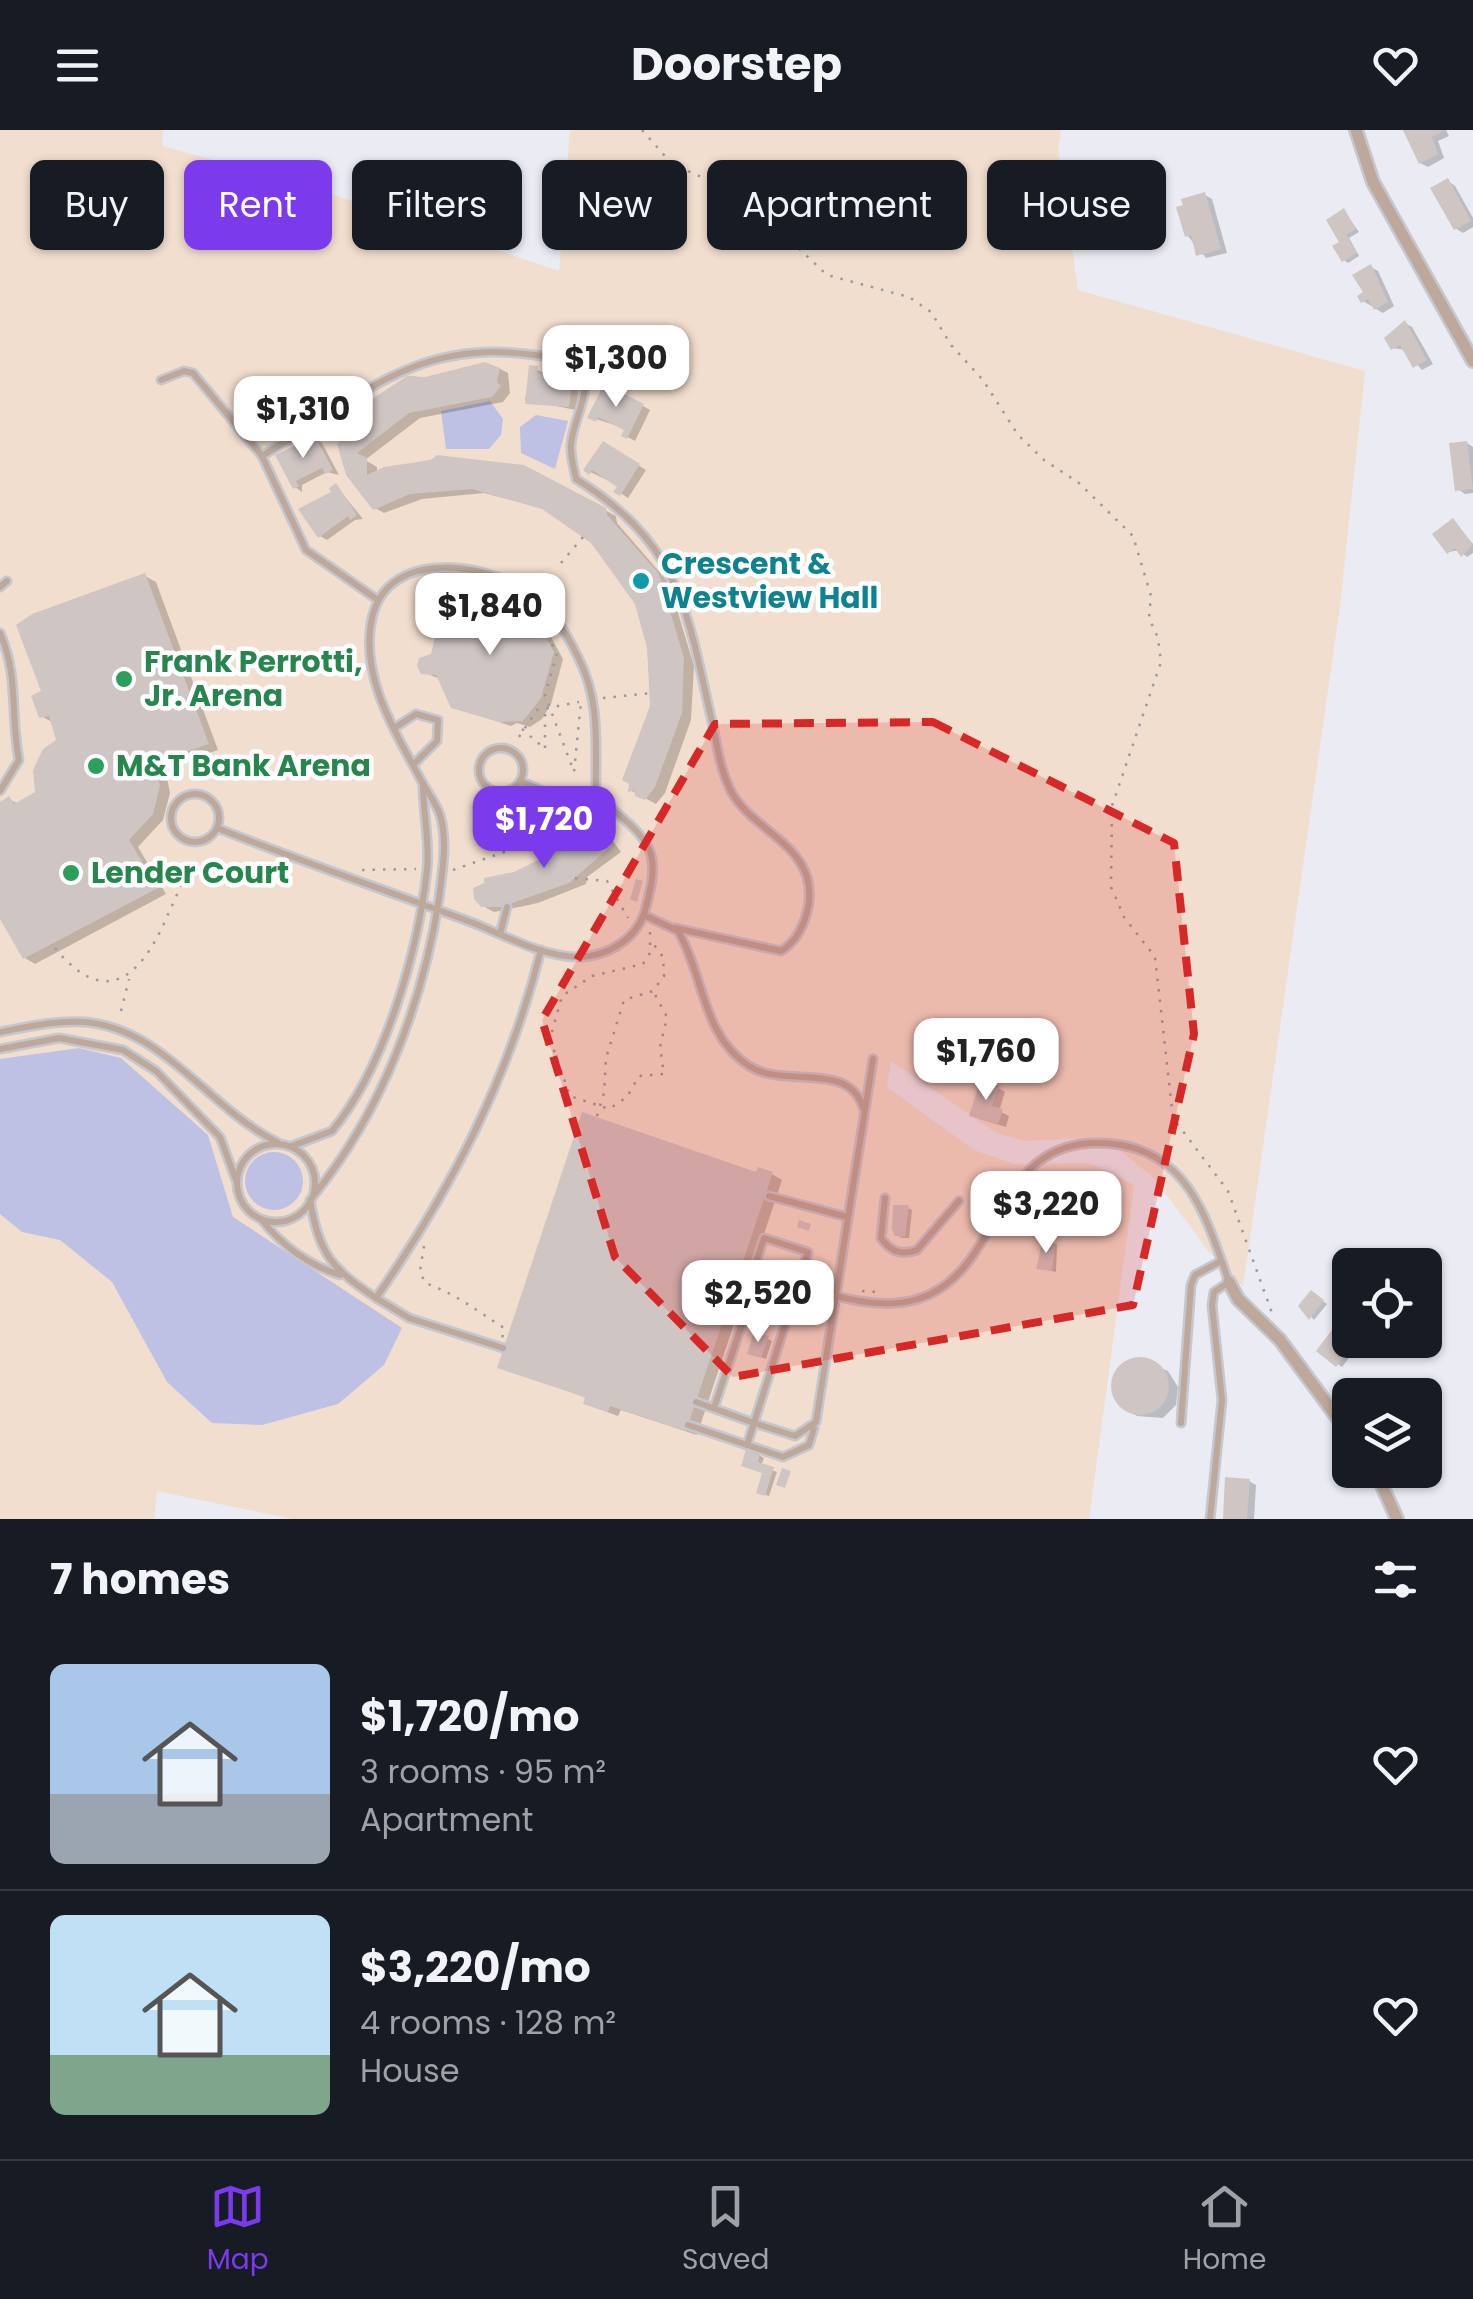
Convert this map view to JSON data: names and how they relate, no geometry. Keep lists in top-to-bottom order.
{
  "places": [
    "Crescent & Westview Hall",
    "Frank Perrotti, Jr. Arena",
    "M&T Bank Arena",
    "Lender Court"
  ],
  "page": {
    "header": "Doorstep",
    "chip": [
      "Buy",
      "Rent",
      "Filters",
      "New",
      "Apartment",
      "House"
    ],
    "price": [
      "$1,300",
      "$1,310",
      "$1,840",
      "$1,720",
      "$1,760",
      "$3,220",
      "$2,520"
    ],
    "heading": "7 homes",
    "list": [
      {
        "name": "$1,720/mo",
        "note": "3 rooms · 95 m² · Apartment"
      },
      {
        "name": "$3,220/mo",
        "note": "4 rooms · 128 m² · House"
      }
    ],
    "tabs": ["Map", "Saved", "Home"]
  }
}
